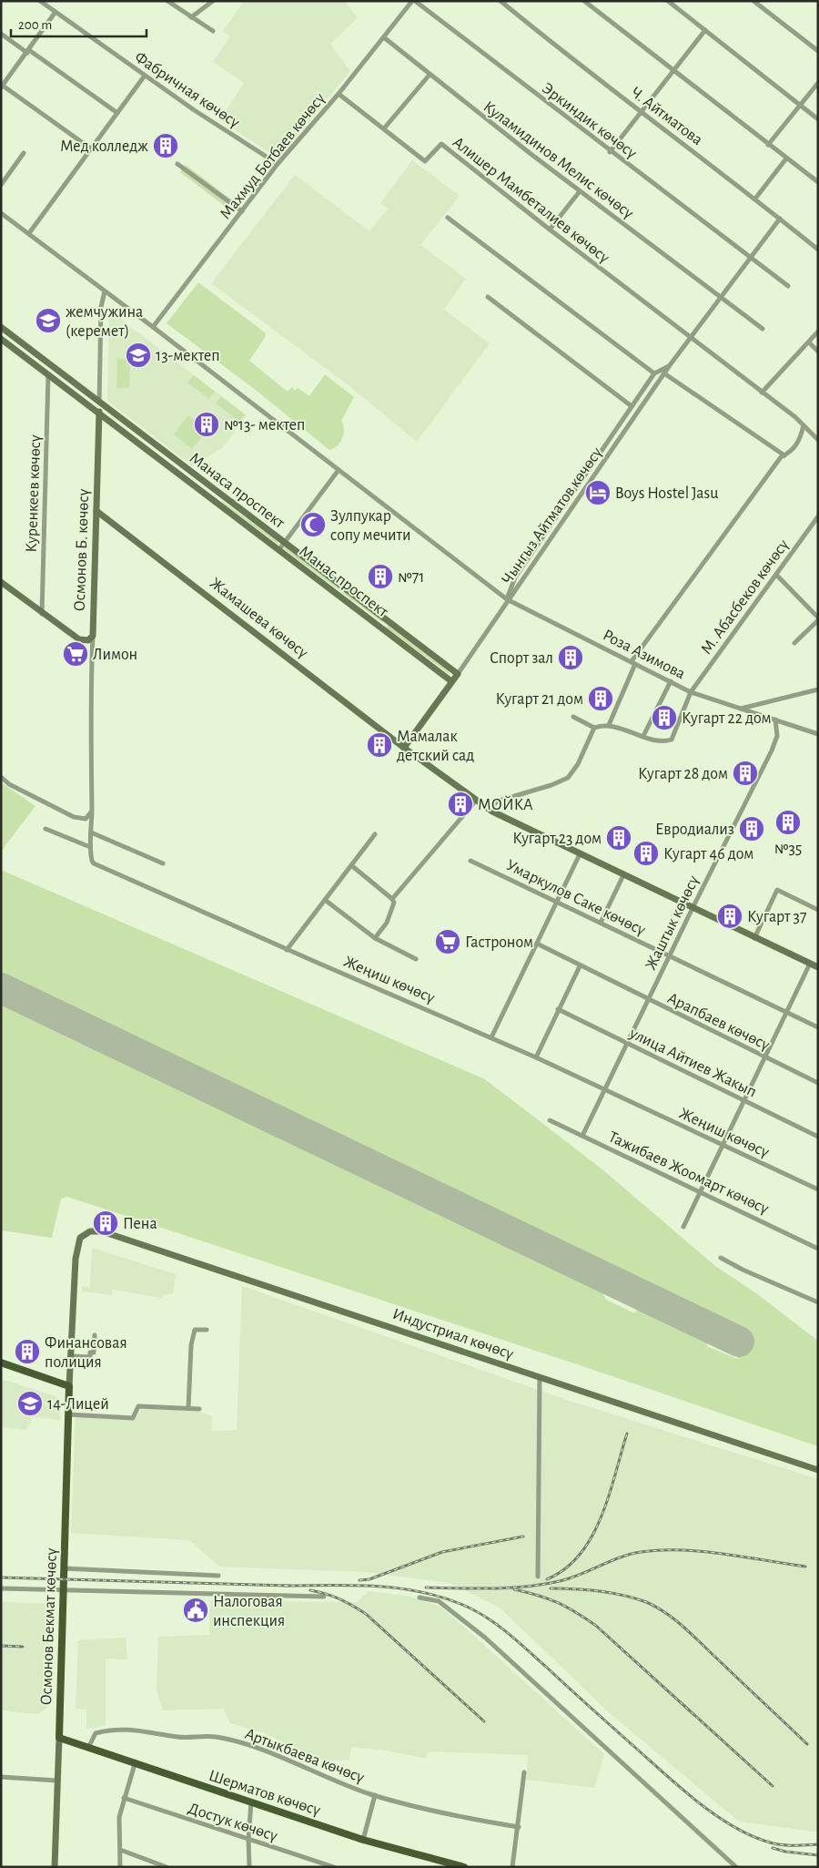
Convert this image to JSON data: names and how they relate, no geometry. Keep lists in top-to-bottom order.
{
  "streets": {
    "main road": [
      "Манаса проспект",
      "Осмонов Б. көчөсү",
      "Манас проспект",
      "Жамашева көчөсү",
      "Индустриал көчөсү",
      "Осмонов Бекмат көчөсү",
      "Шерматов көчөсү"
    ],
    "street": [
      "Фабричная көчөсү",
      "Ч. Айтматова",
      "Эркиндик көчөсү",
      "Махмуд Ботбаев көчөсү",
      "Куламидинов Мелис көчөсү",
      "Алишер Мамбеталиев көчөсү",
      "Куренкеев көчөсү",
      "Чынгыз Айтматов көчөсү",
      "М. Абасбеков көчөсү",
      "Роза Азимова",
      "Умаркулов Саке көчөсү",
      "Жаштык көчөсү",
      "Жеңиш көчөсү",
      "Арапбаев көчөсү",
      "улица Айтиев Жакып",
      "Тажибаев Жоомарт көчөсү",
      "Артыкбаева көчөсү",
      "Достук көчөсү"
    ]
  },
  "crossings": [
    ["Фабричная көчөсү", "Махмуд Ботбаев көчөсү"],
    ["Ч. Айтматова", "Чынгыз Айтматов көчөсү"],
    ["Эркиндик көчөсү", "Махмуд Ботбаев көчөсү"],
    ["Эркиндик көчөсү", "Чынгыз Айтматов көчөсү"],
    ["Махмуд Ботбаев көчөсү", "Куламидинов Мелис көчөсү"],
    ["Махмуд Ботбаев көчөсү", "Алишер Мамбеталиев көчөсү"],
    ["Махмуд Ботбаев көчөсү", "Роза Азимова"],
    ["Куламидинов Мелис көчөсү", "Чынгыз Айтматов көчөсү"],
    ["Алишер Мамбеталиев көчөсү", "Чынгыз Айтматов көчөсү"],
    ["Манаса проспект", "Осмонов Б. көчөсү"],
    ["Куренкеев көчөсү", "Манас проспект"],
    ["Чынгыз Айтматов көчөсү", "Роза Азимова"],
    ["Осмонов Б. көчөсү", "Манас проспект"],
    ["Осмонов Б. көчөсү", "Жамашева көчөсү"],
    ["Осмонов Б. көчөсү", "Роза Азимова"],
    ["Осмонов Б. көчөсү", "Жеңиш көчөсү"],
    ["М. Абасбеков көчөсү", "Роза Азимова"],
    ["Жамашева көчөсү", "Жаштык көчөсү"],
    ["Роза Азимова", "Жаштык көчөсү"],
    ["Умаркулов Саке көчөсү", "Жаштык көчөсү"],
    ["Жаштык көчөсү", "Жеңиш көчөсү"],
    ["Жаштык көчөсү", "Арапбаев көчөсү"],
    ["Жаштык көчөсү", "улица Айтиев Жакып"],
    ["Жаштык көчөсү", "Тажибаев Жоомарт көчөсү"],
    ["Осмонов Бекмат көчөсү", "Шерматов көчөсү"],
    ["Артыкбаева көчөсү", "Шерматов көчөсү"]
  ],
  "places": {
    "building": [
      "Мед колледж",
      "№13- мектеп",
      "№71",
      "Спорт зал",
      "Кугарт 21 дом",
      "Кугарт 22 дом",
      "Мамалак детский сад",
      "Кугарт 28 дом",
      "МОЙКА",
      "№35",
      "Евродиализ",
      "Кугарт 23 дом",
      "Кугарт 46 дом",
      "Кугарт 37",
      "Пена",
      "Финансовая полиция"
    ],
    "school or university": ["жемчужина (керемет)", "13-мектеп", "14-Лицей"],
    "hotel": ["Boys Hostel Jasu"],
    "mosque": ["Зулпукар сопу мечити"],
    "supermarket": ["Лимон", "Гастроном"],
    "public building": ["Налоговая инспекция"]
  },
  "scale_bar": "200 m"
}
